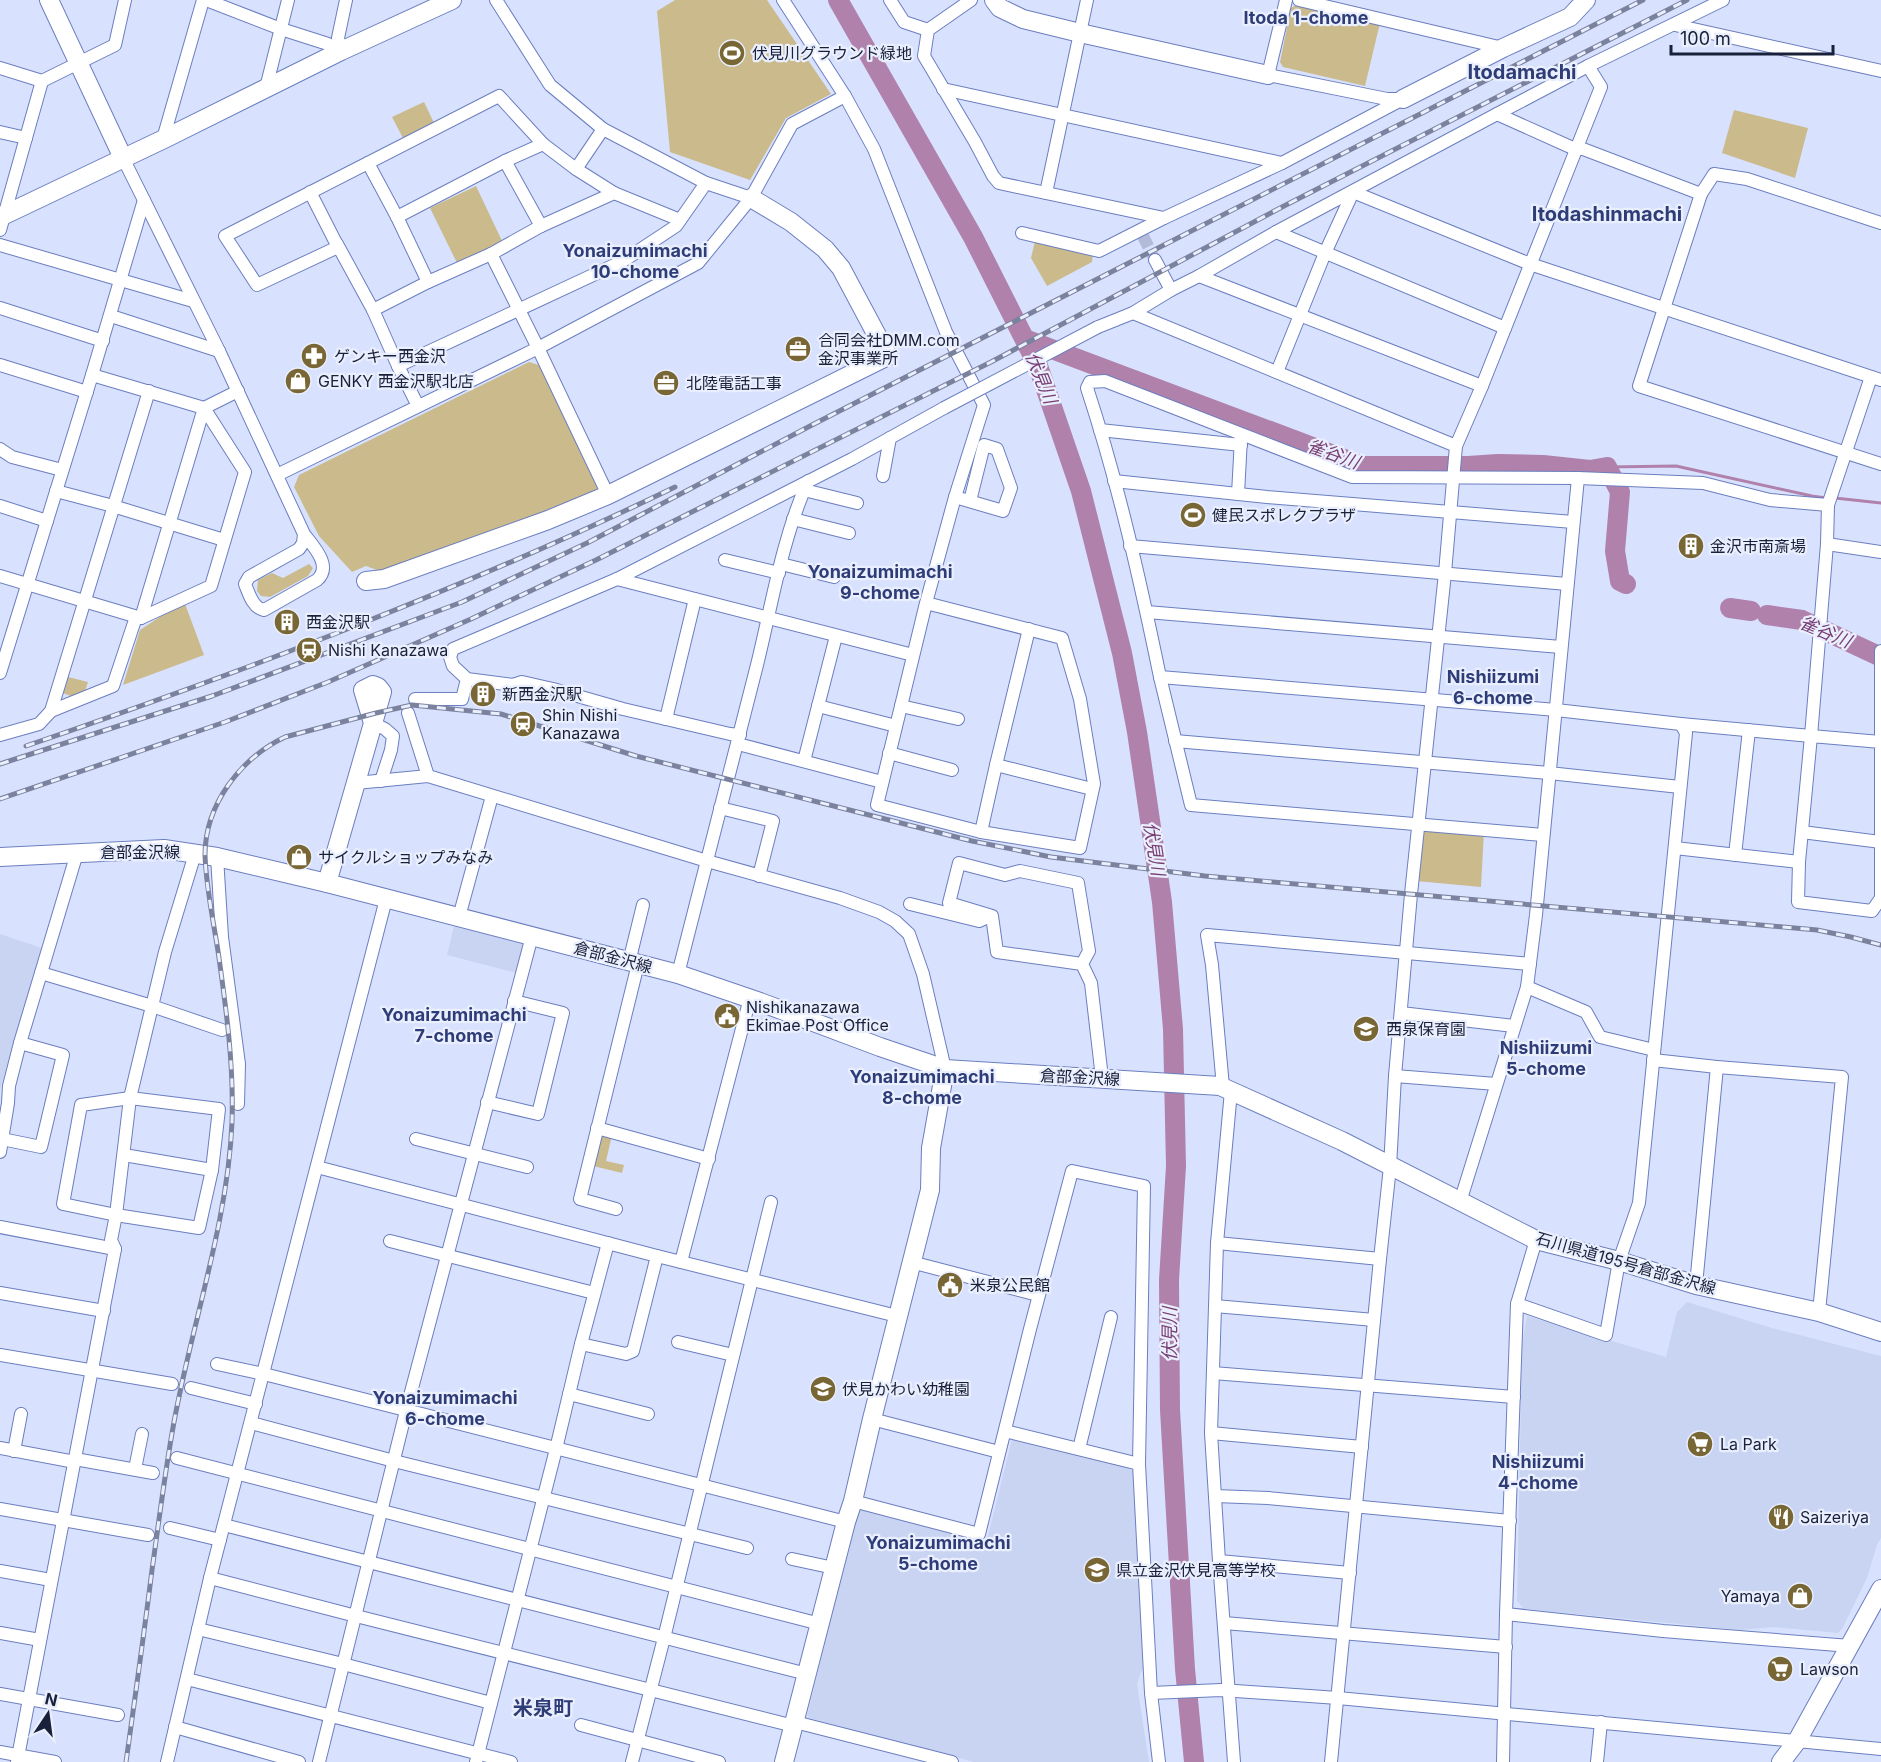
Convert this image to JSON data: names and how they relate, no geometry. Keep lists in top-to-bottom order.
{
  "streets": {
    "street": ["倉部金沢線", "石川県道195号倉部金沢線"]
  },
  "crossings": [
    ["倉部金沢線", "石川県道195号倉部金沢線"]
  ],
  "districts": [
    "Itoda 1-chome",
    "Itodamachi",
    "Itodashinmachi",
    "Yonaizumimachi 10-chome",
    "Yonaizumimachi 9-chome",
    "Nishiizumi 6-chome",
    "Yonaizumimachi 7-chome",
    "Nishiizumi 5-chome",
    "Yonaizumimachi 8-chome",
    "Yonaizumimachi 6-chome",
    "Nishiizumi 4-chome",
    "Yonaizumimachi 5-chome",
    "米泉町"
  ],
  "water": ["伏見川", "雀谷川"],
  "places": {
    "sports": ["伏見川グラウンド緑地", "健民スポレクプラザ"],
    "office": ["合同会社DMM.com 金沢事業所", "北陸電話工事"],
    "pharmacy": ["ゲンキー西金沢"],
    "shop": ["GENKY 西金沢駅北店", "サイクルショップみなみ", "Yamaya"],
    "building": ["金沢市南斎場", "西金沢駅", "新西金沢駅"],
    "station": ["Nishi Kanazawa", "Shin Nishi Kanazawa"],
    "public building": ["Nishikanazawa Ekimae Post Office", "米泉公民館"],
    "school or university": ["西泉保育園", "伏見かわい幼稚園", "県立金沢伏見高等学校"],
    "supermarket": ["La Park", "Lawson"],
    "restaurant": ["Saizeriya"]
  },
  "scale_bar": "100 m",
  "north": "top"
}
